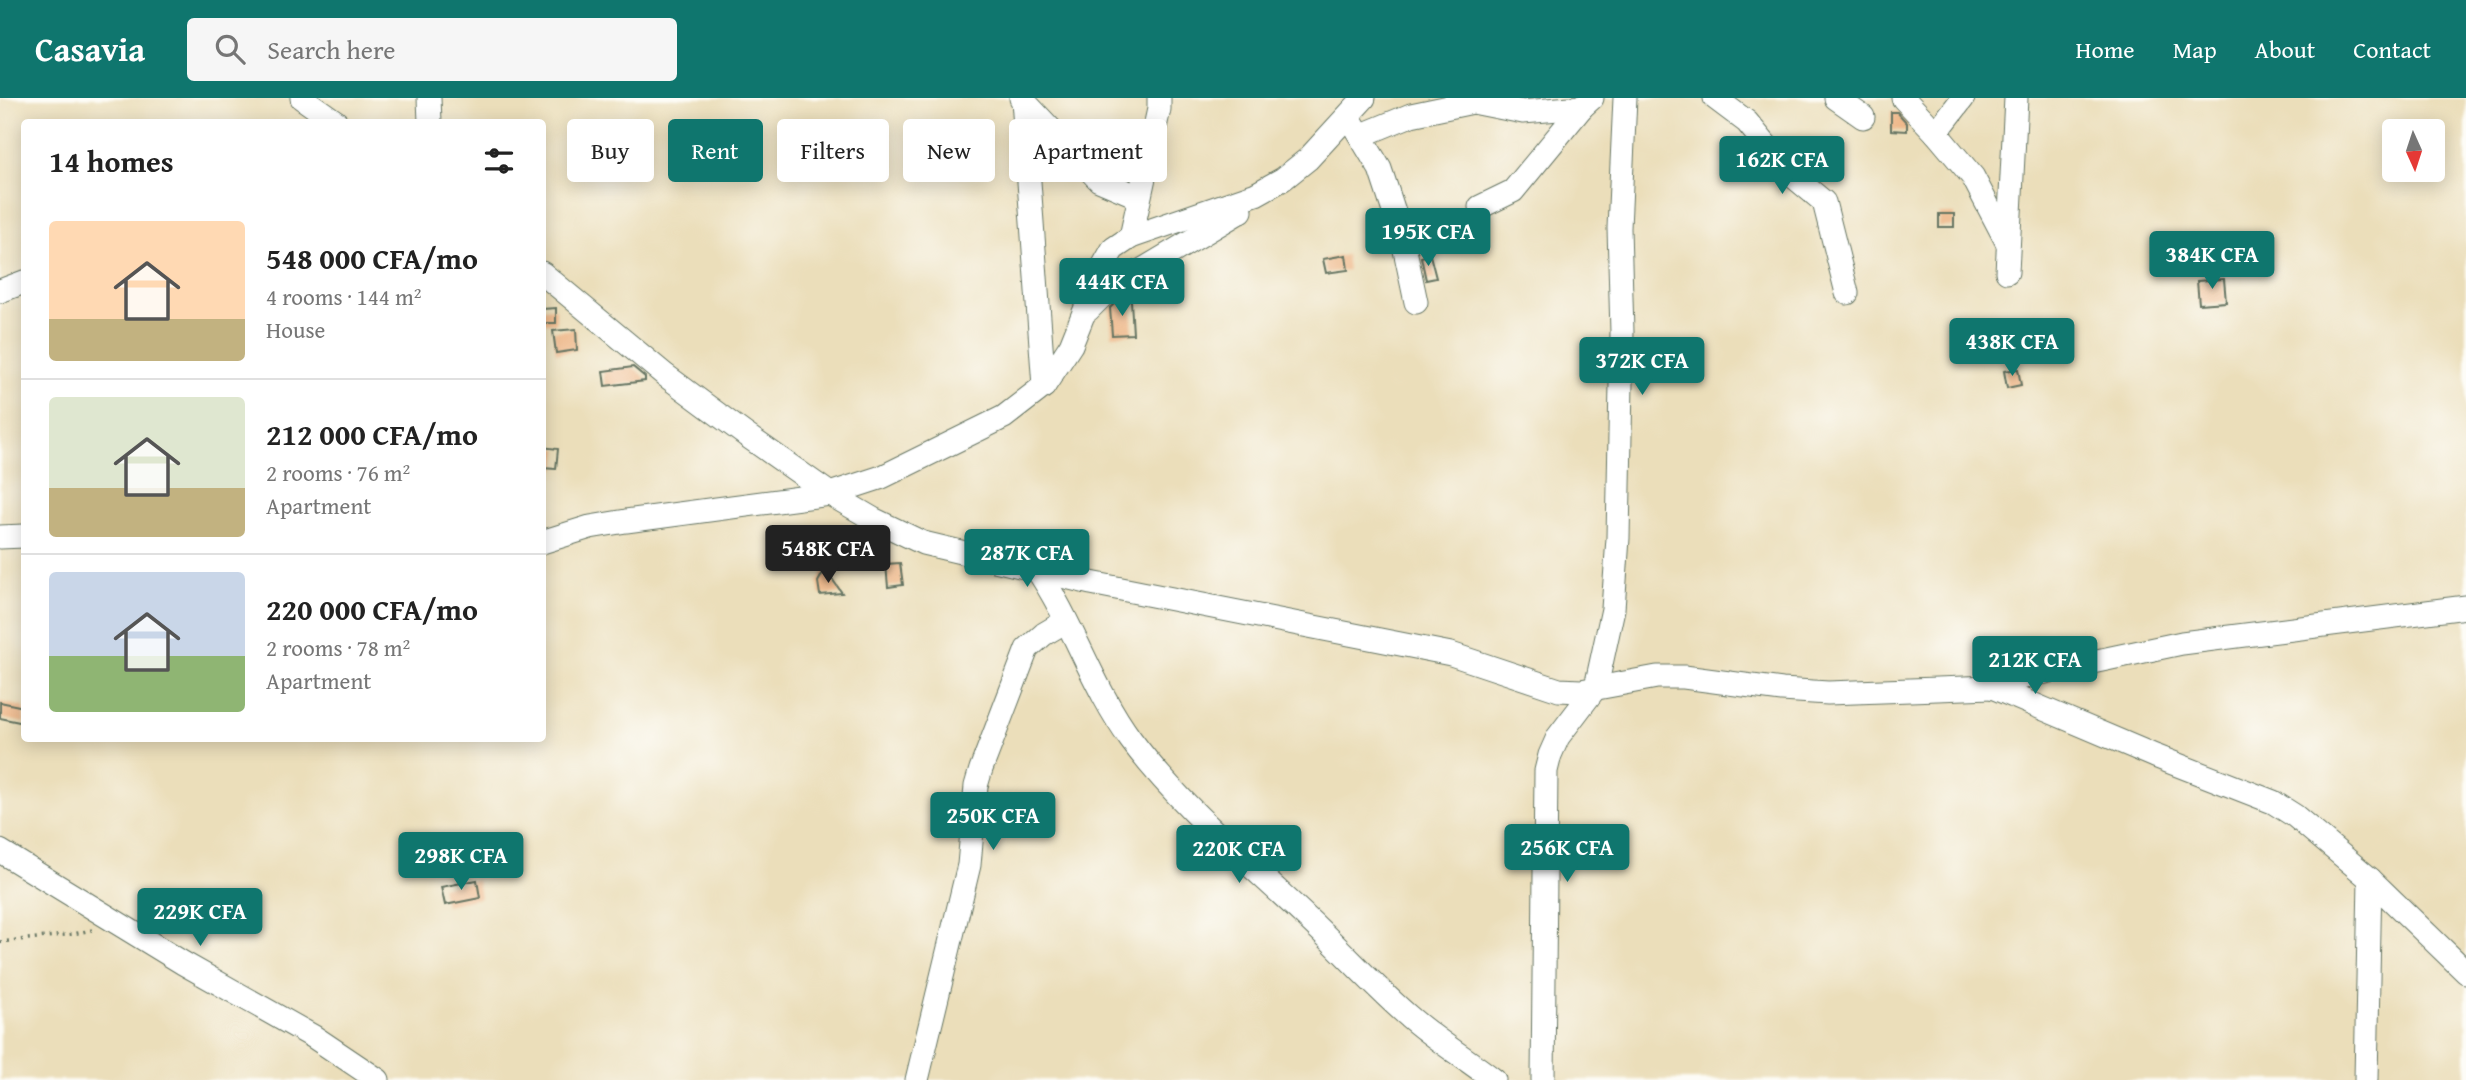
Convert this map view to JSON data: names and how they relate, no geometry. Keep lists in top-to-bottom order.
{
  "north": "bottom",
  "page": {
    "header": "Casavia",
    "search": "Search here",
    "nav": [
      "Home",
      "Map",
      "About",
      "Contact"
    ],
    "chip": [
      "Buy",
      "Rent",
      "Filters",
      "New",
      "Apartment"
    ],
    "heading": "14 homes",
    "price": [
      "162K CFA",
      "195K CFA",
      "384K CFA",
      "444K CFA",
      "438K CFA",
      "372K CFA",
      "548K CFA",
      "287K CFA",
      "212K CFA",
      "250K CFA",
      "256K CFA",
      "220K CFA",
      "298K CFA",
      "229K CFA"
    ],
    "list": [
      {
        "name": "548 000 CFA/mo",
        "note": "4 rooms · 144 m² · House"
      },
      {
        "name": "212 000 CFA/mo",
        "note": "2 rooms · 76 m² · Apartment"
      },
      {
        "name": "220 000 CFA/mo",
        "note": "2 rooms · 78 m² · Apartment"
      }
    ]
  }
}
